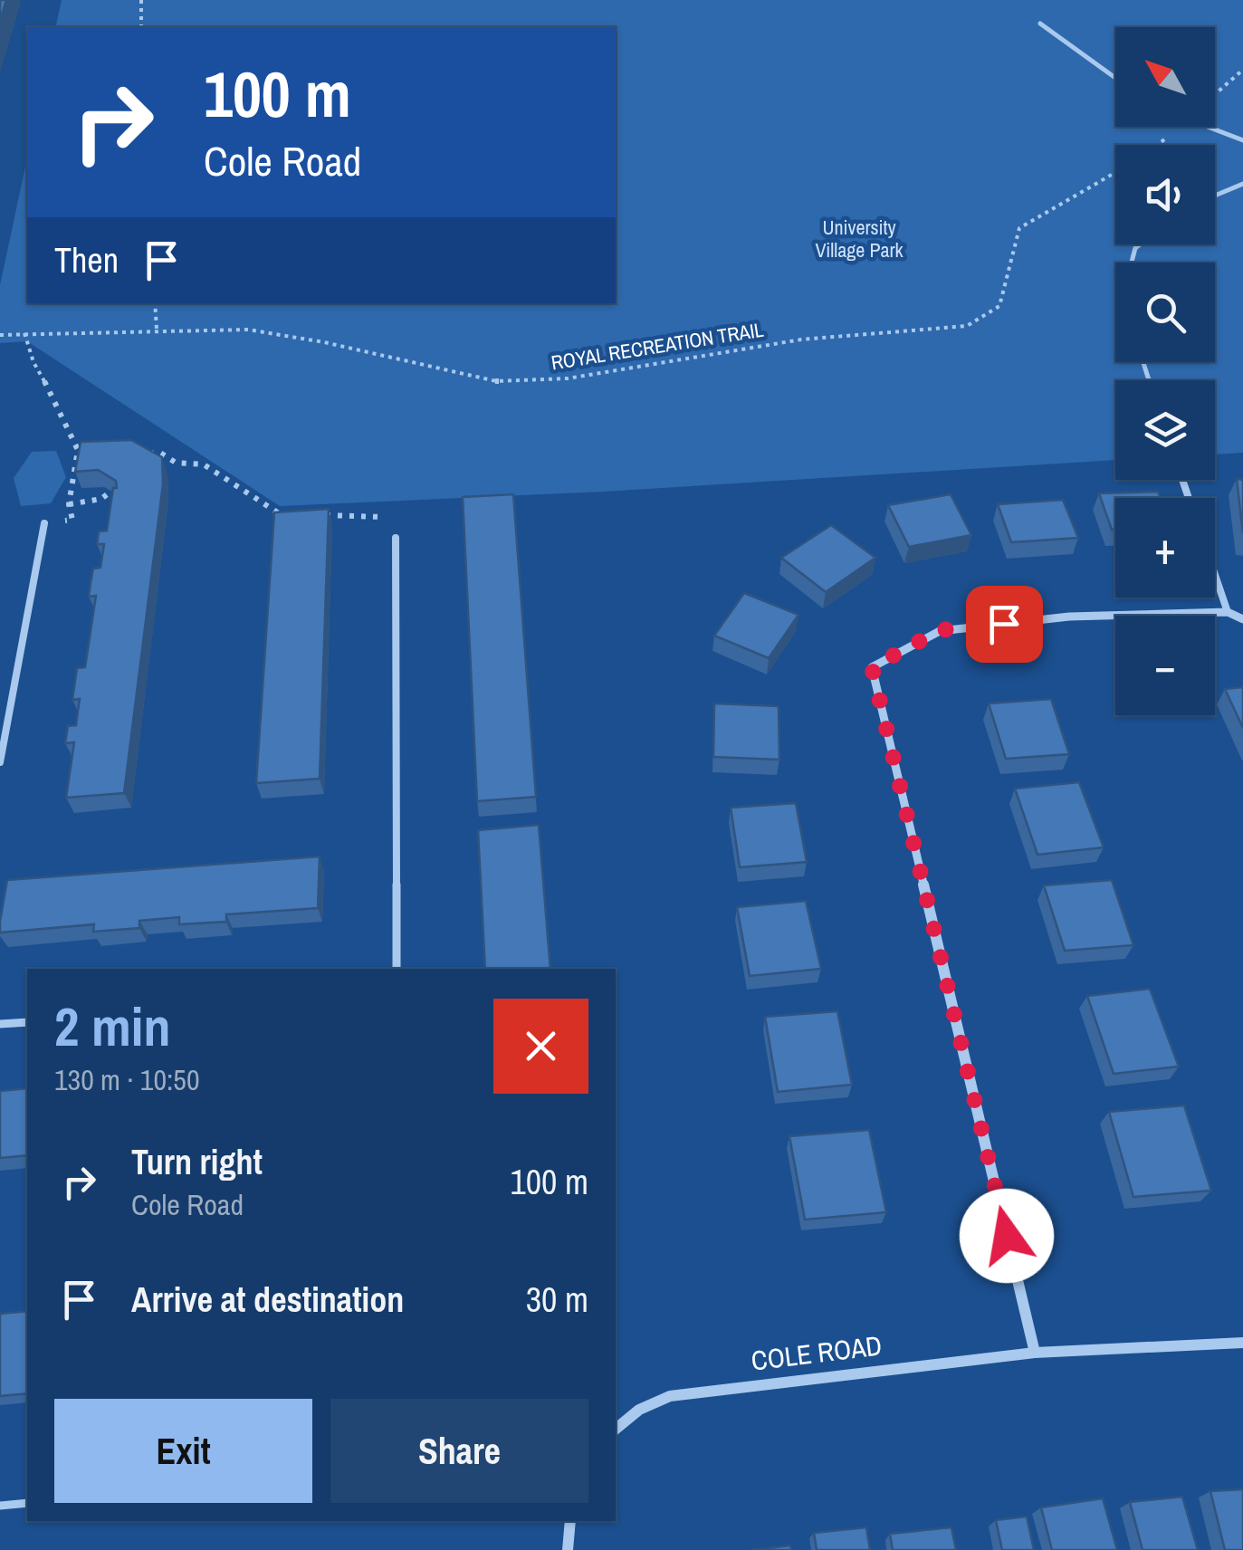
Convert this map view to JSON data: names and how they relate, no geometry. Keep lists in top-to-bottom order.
{
  "streets": {
    "street": ["COLE ROAD"],
    "path": ["ROYAL RECREATION TRAIL"]
  },
  "parks": ["University Village Park"],
  "north": "top left",
  "page": {
    "map_buttons": ["+", "−"],
    "turn": ["100 m", "Cole Road"],
    "then": "Then",
    "heading": ["2 min", "130 m · 10:50"],
    "list": [
      {
        "name": "Turn right",
        "note": "Cole Road",
        "value": "100 m"
      },
      {
        "name": "Arrive at destination",
        "value": "30 m"
      }
    ],
    "buttons": ["Exit", "Share"]
  }
}
